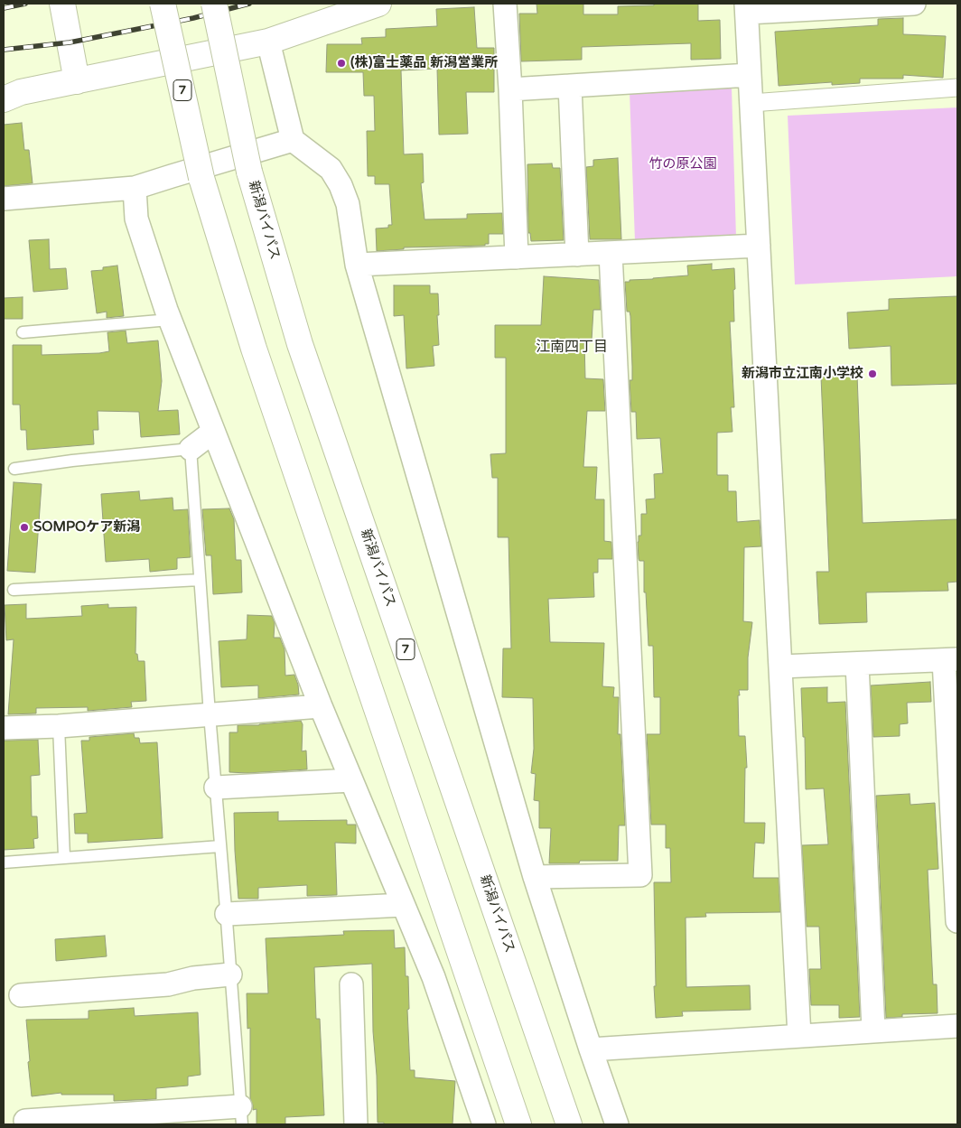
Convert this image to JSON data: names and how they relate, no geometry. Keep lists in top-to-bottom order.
{
  "streets": {
    "main road": ["7", "新潟バイパス"]
  },
  "districts": ["江南四丁目"],
  "parks": ["竹の原公園"],
  "places": ["(株)富士薬品 新潟営業所", "新潟市立江南小学校", "SOMPOケア新潟"]
}
